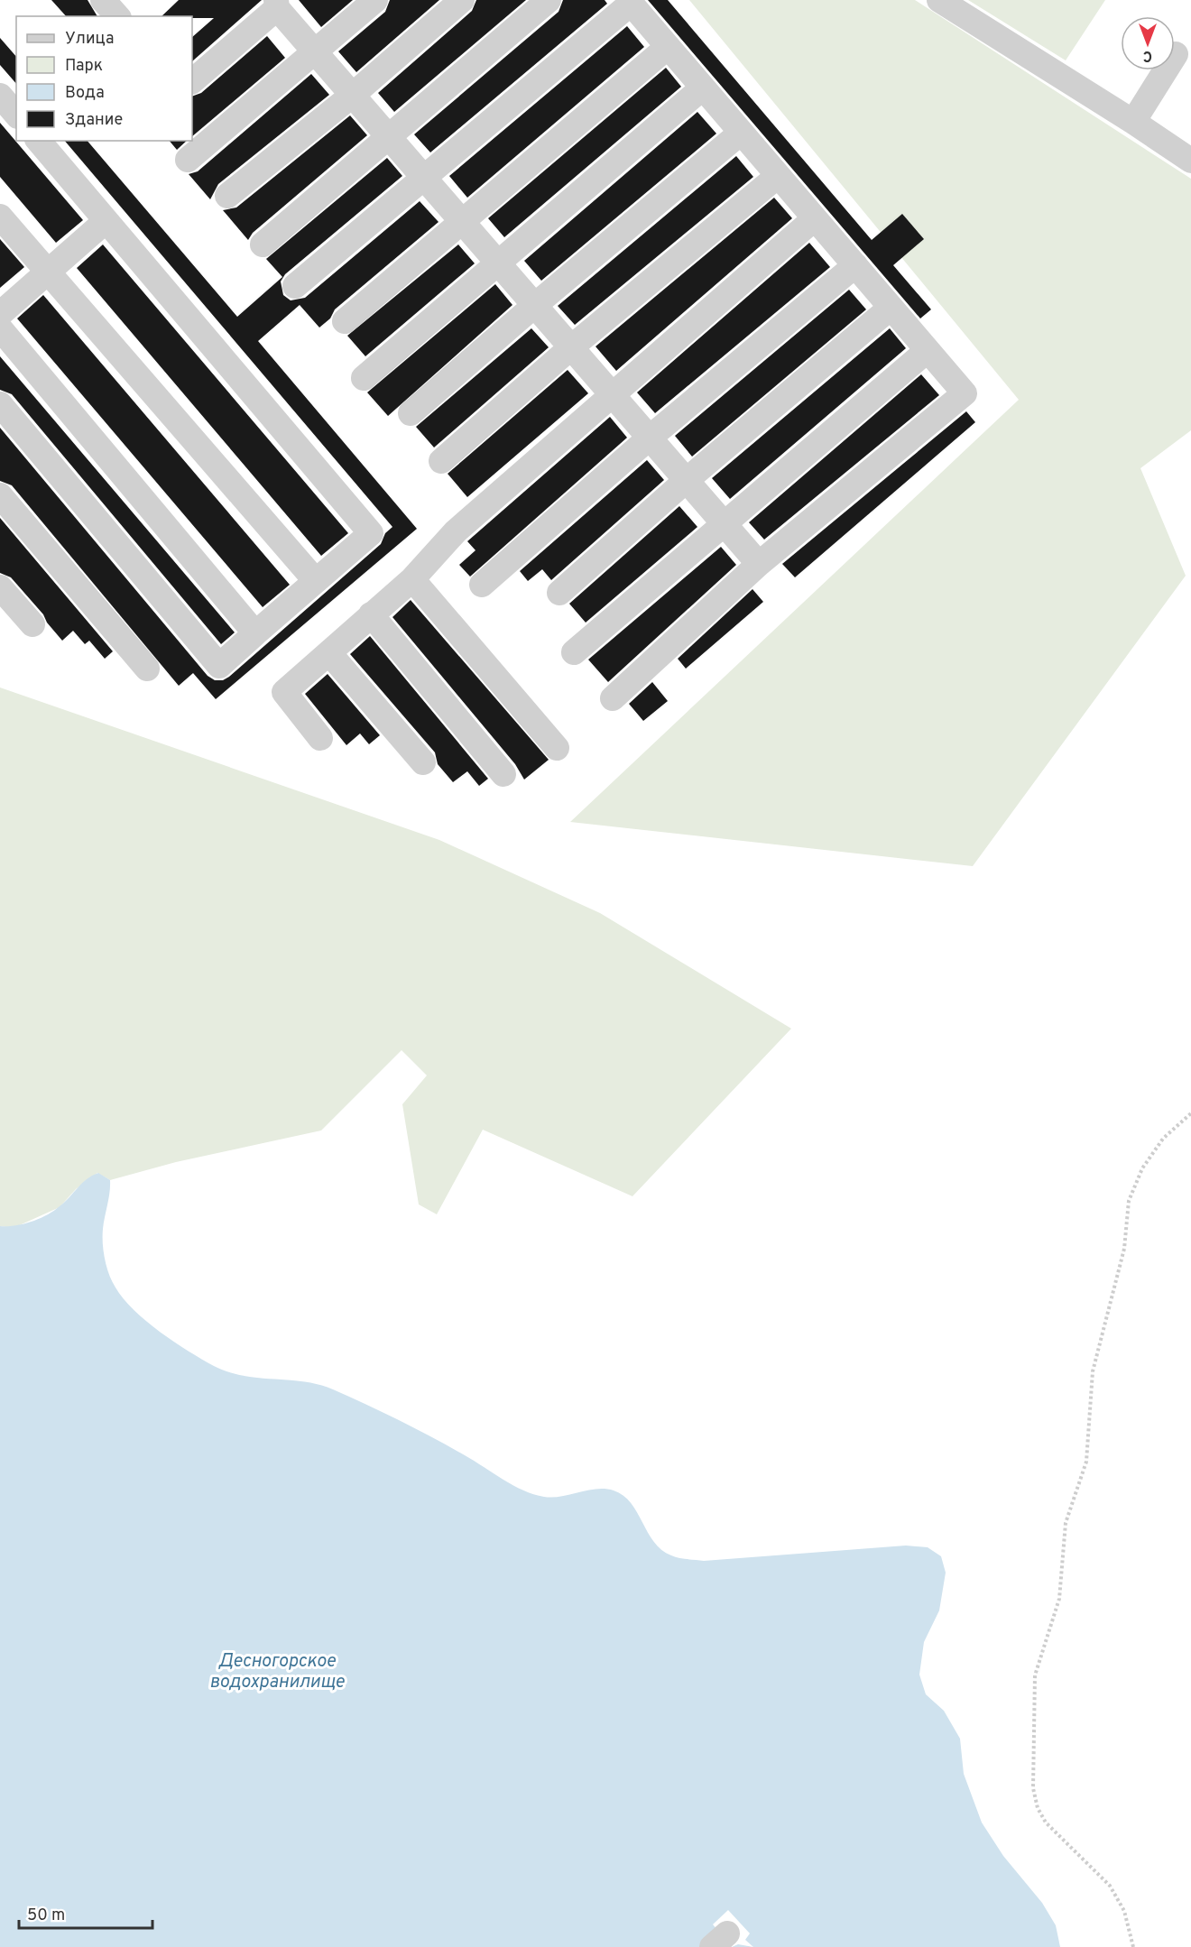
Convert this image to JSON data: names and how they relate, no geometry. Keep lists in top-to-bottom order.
{
  "water": ["Десногорское водохранилище"],
  "legend": [
    "Улица",
    "Парк",
    "Вода",
    "Здание"
  ],
  "scale_bar": "50 m",
  "north": "bottom"
}
